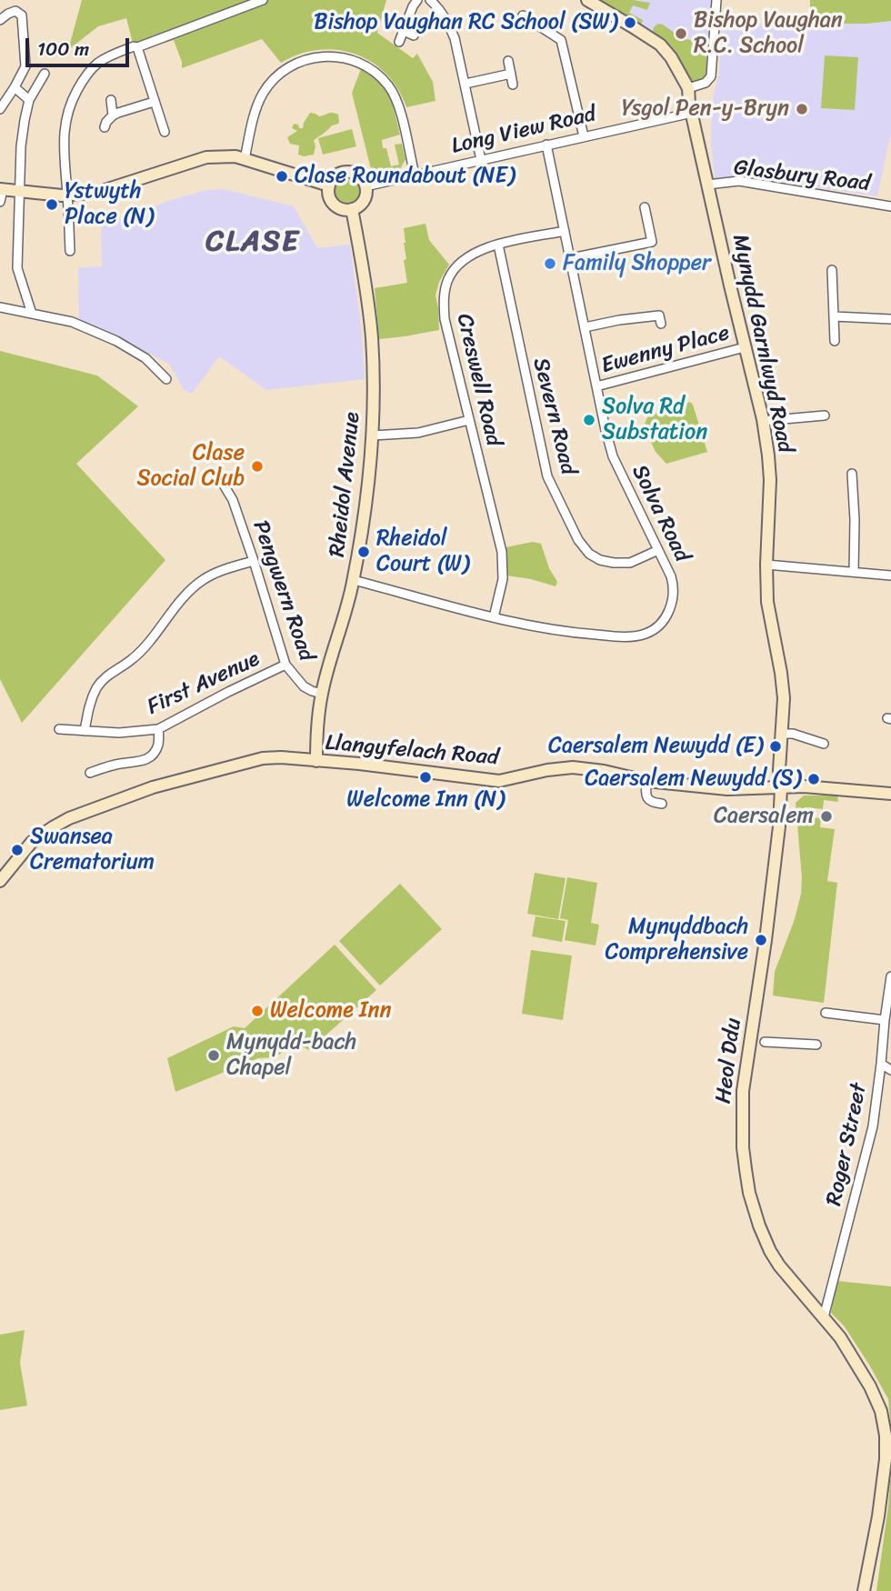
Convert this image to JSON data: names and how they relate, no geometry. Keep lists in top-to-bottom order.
{
  "streets": {
    "street": [
      "Long View Road",
      "Glasbury Road",
      "Mynydd Garnlwyd Road",
      "Ewenny Place",
      "Creswell Road",
      "Severn Road",
      "Rheidol Avenue",
      "Solva Road",
      "Pengwern Road",
      "First Avenue",
      "Llangyfelach Road",
      "Heol Ddu",
      "Roger Street"
    ]
  },
  "crossings": [
    ["Long View Road", "Mynydd Garnlwyd Road"],
    ["Long View Road", "Rheidol Avenue"],
    ["Long View Road", "Solva Road"],
    ["Glasbury Road", "Mynydd Garnlwyd Road"],
    ["Mynydd Garnlwyd Road", "Ewenny Place"],
    ["Mynydd Garnlwyd Road", "Llangyfelach Road"],
    ["Mynydd Garnlwyd Road", "Heol Ddu"],
    ["Ewenny Place", "Solva Road"],
    ["Creswell Road", "Severn Road"],
    ["Creswell Road", "Solva Road"],
    ["Severn Road", "Solva Road"],
    ["Rheidol Avenue", "Solva Road"],
    ["Rheidol Avenue", "Pengwern Road"],
    ["Rheidol Avenue", "Llangyfelach Road"],
    ["Pengwern Road", "First Avenue"],
    ["Llangyfelach Road", "Heol Ddu"],
    ["Heol Ddu", "Roger Street"]
  ],
  "districts": ["CLASE"],
  "places": [
    "Bishop Vaughan RC School (SW)",
    "Bishop Vaughan R.C. School",
    "Ysgol Pen-y-Bryn",
    "Clase Roundabout (NE)",
    "Ystwyth Place (N)",
    "Family Shopper",
    "Solva Rd Substation",
    "Clase Social Club",
    "Rheidol Court (W)",
    "Caersalem Newydd (E)",
    "Welcome Inn (N)",
    "Caersalem Newydd (S)",
    "Caersalem",
    "Swansea Crematorium",
    "Mynyddbach Comprehensive",
    "Welcome Inn",
    "Mynydd-bach Chapel"
  ],
  "scale_bar": "100 m"
}
